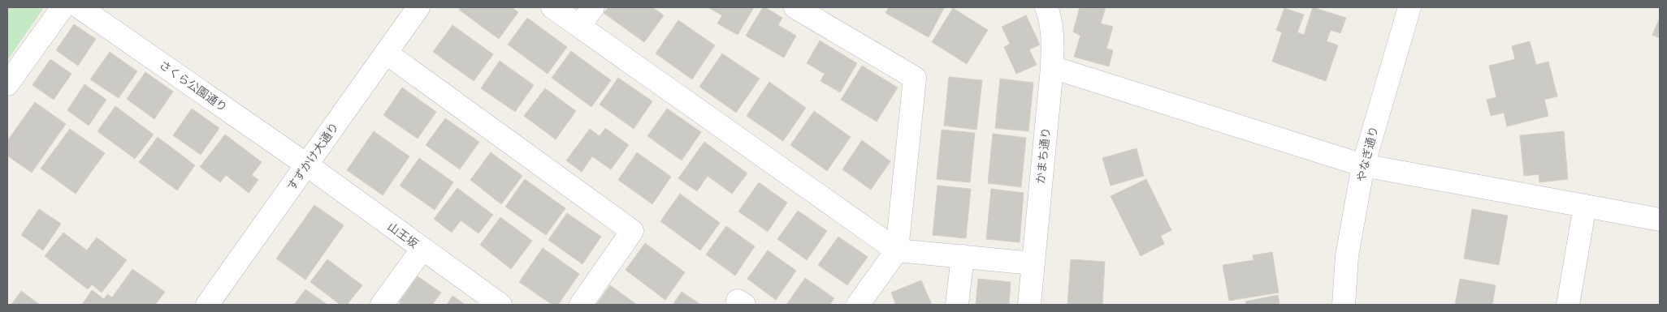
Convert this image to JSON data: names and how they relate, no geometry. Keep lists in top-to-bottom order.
{
  "streets": {
    "street": [
      "さくら公園通り",
      "やなぎ通り",
      "かまち通り",
      "すずかけ大通り",
      "山王坂"
    ]
  },
  "crossings": [
    ["さくら公園通り", "すずかけ大通り"],
    ["さくら公園通り", "山王坂"],
    ["すずかけ大通り", "山王坂"]
  ]
}
